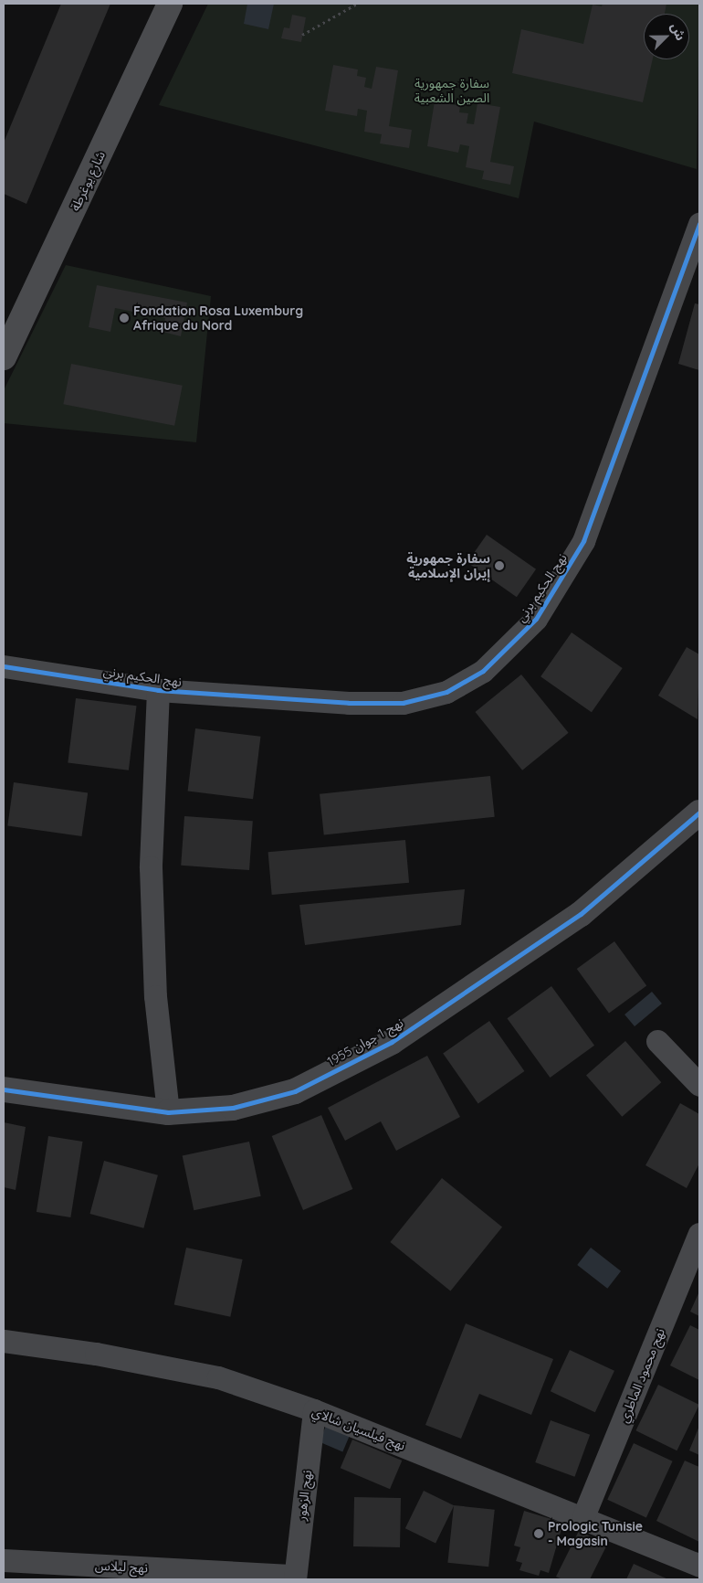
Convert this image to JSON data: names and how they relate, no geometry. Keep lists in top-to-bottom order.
{
  "streets": {
    "main road": ["شارع يوغرطة"],
    "street": [
      "نهج الحكيم برني",
      "نهج 1 جوان 1955",
      "نهج محمود الماطري",
      "نهج فيلسيان شالاي",
      "نهج الزهور",
      "نهج ليلاس"
    ]
  },
  "crossings": [
    ["نهج محمود الماطري", "نهج فيلسيان شالاي"],
    ["نهج فيلسيان شالاي", "نهج الزهور"],
    ["نهج الزهور", "نهج ليلاس"]
  ],
  "parks": ["سفارة جمهورية الصين الشعبية"],
  "places": ["Fondation Rosa Luxemburg Afrique du Nord", "سفارة جمهورية إيران الإسلامية", "Prologic Tunisie - Magasin"],
  "north": "top right"
}
